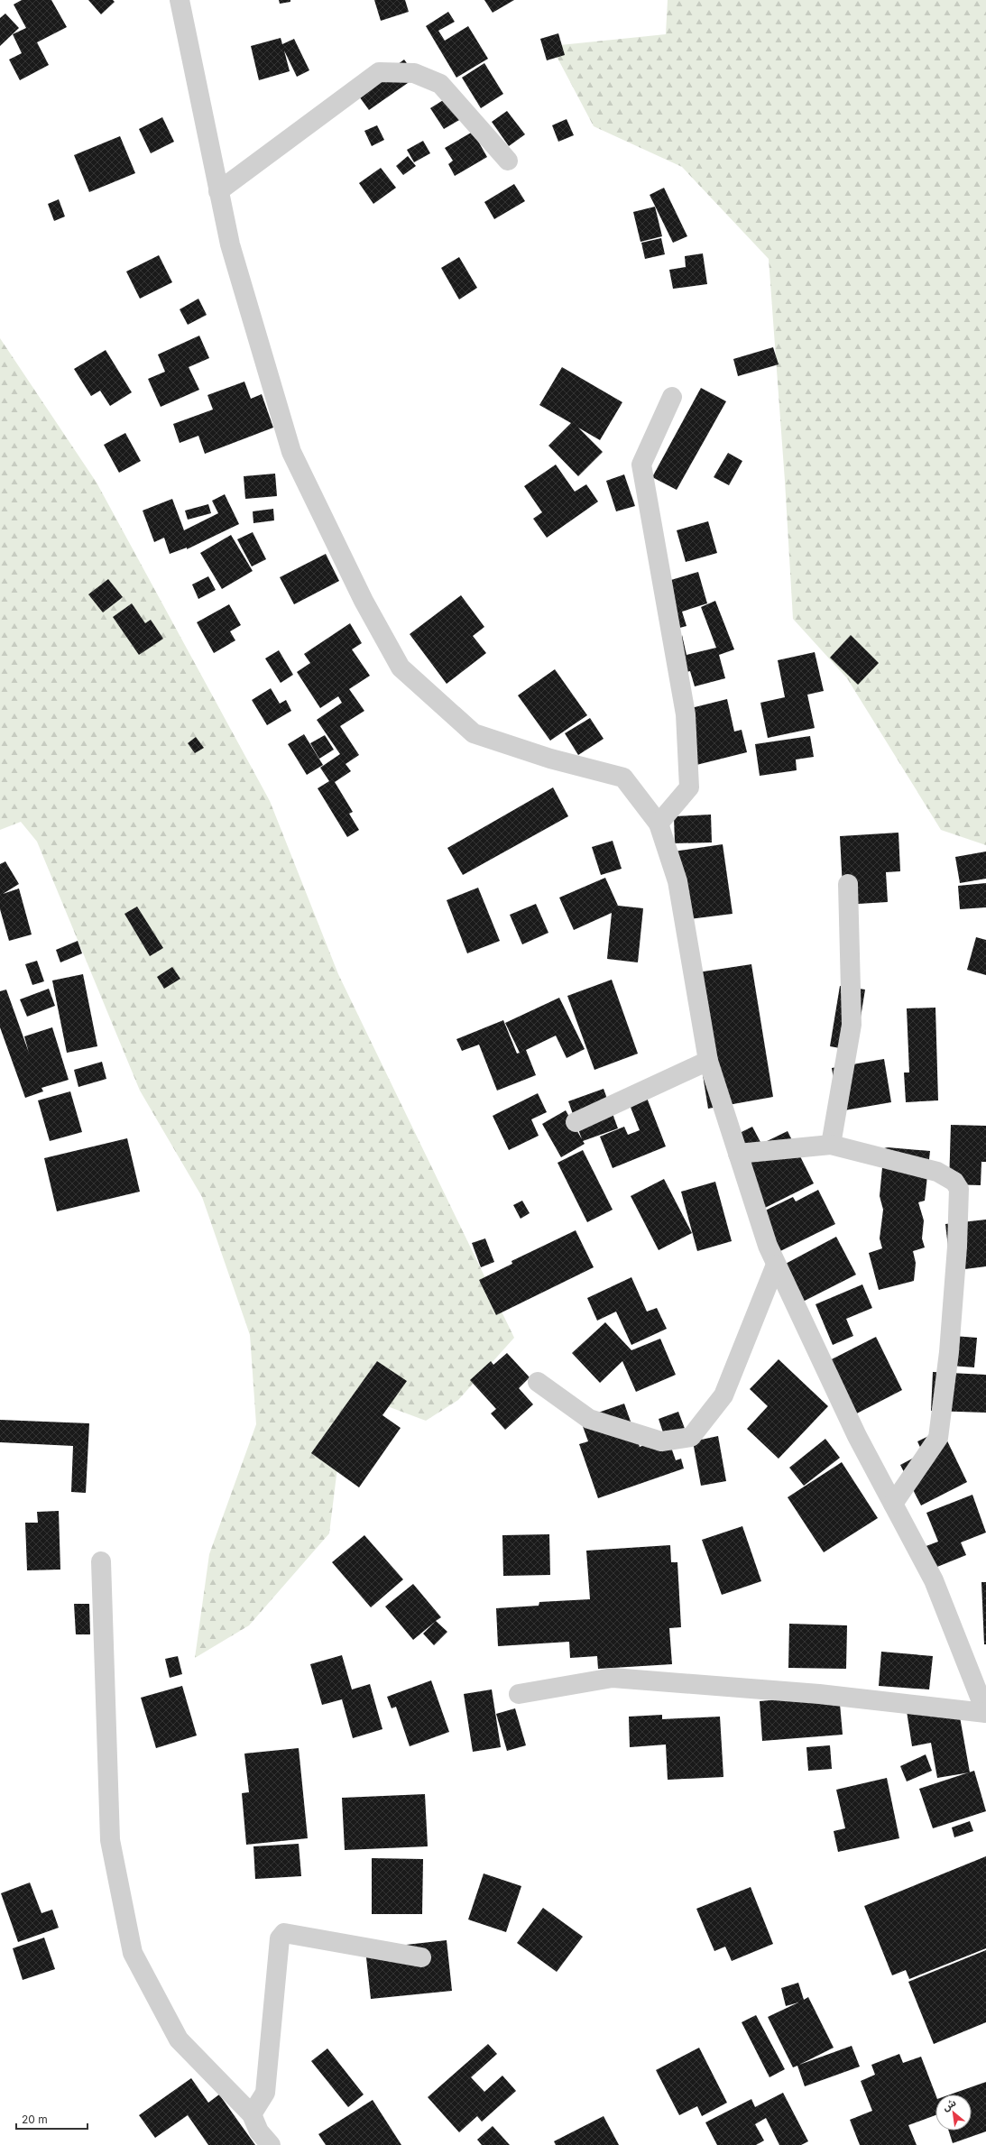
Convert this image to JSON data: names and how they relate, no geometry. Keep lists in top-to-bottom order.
{
  "scale_bar": "20 m",
  "north": "top left"
}
